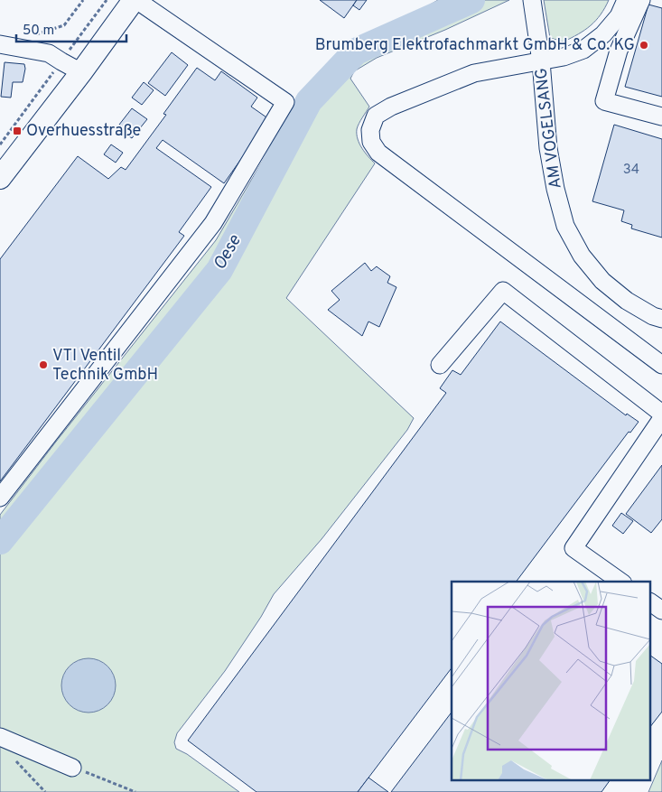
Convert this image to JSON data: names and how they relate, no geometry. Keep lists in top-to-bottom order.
{
  "streets": {
    "street": ["AM VOGELSANG"]
  },
  "water": ["Oese"],
  "places": {
    "other": ["Brumberg Elektrofachmarkt GmbH & Co. KG", "VTI Ventil Technik GmbH"],
    "transit": ["Overhuesstraße"]
  },
  "house_numbers": ["34"],
  "scale_bar": "50 m"
}
